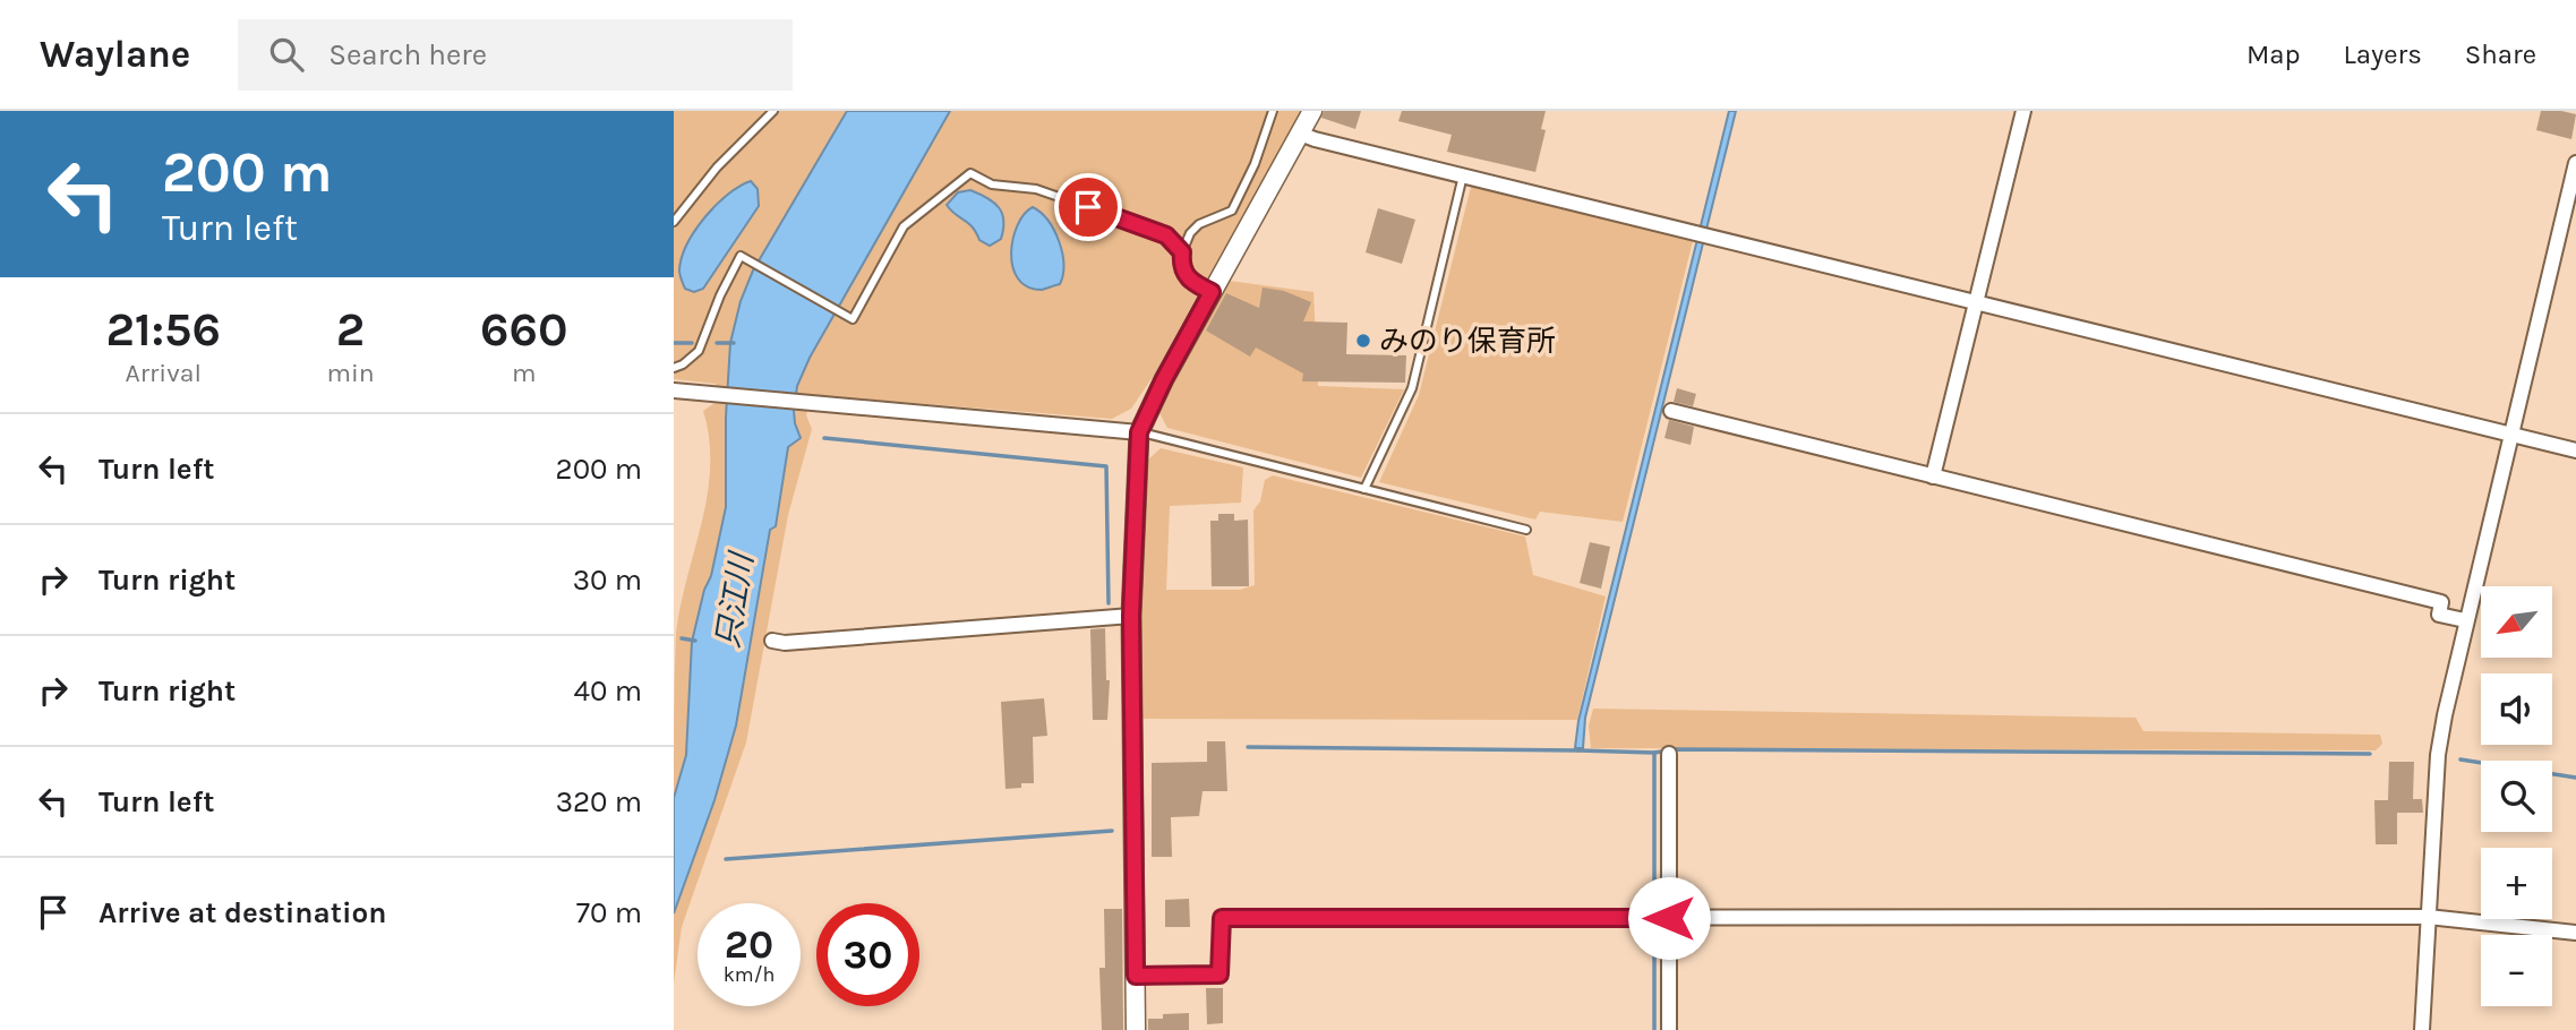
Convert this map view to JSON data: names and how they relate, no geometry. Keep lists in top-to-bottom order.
{
  "water": ["只江川"],
  "places": ["みのり保育所"],
  "north": "bottom left",
  "page": {
    "header": "Waylane",
    "search": "Search here",
    "nav": ["Map", "Layers", "Share"],
    "turn": ["200 m", "Turn left"],
    "eta": [
      "21:56",
      "Arrival",
      "2",
      "min",
      "660",
      "m"
    ],
    "list": [
      {
        "name": "Turn left",
        "value": "200 m"
      },
      {
        "name": "Turn right",
        "value": "30 m"
      },
      {
        "name": "Turn right",
        "value": "40 m"
      },
      {
        "name": "Turn left",
        "value": "320 m"
      },
      {
        "name": "Arrive at destination",
        "value": "70 m"
      }
    ],
    "map_buttons": ["+", "−"],
    "speed": "20 km/h",
    "limit": "30"
  }
}
